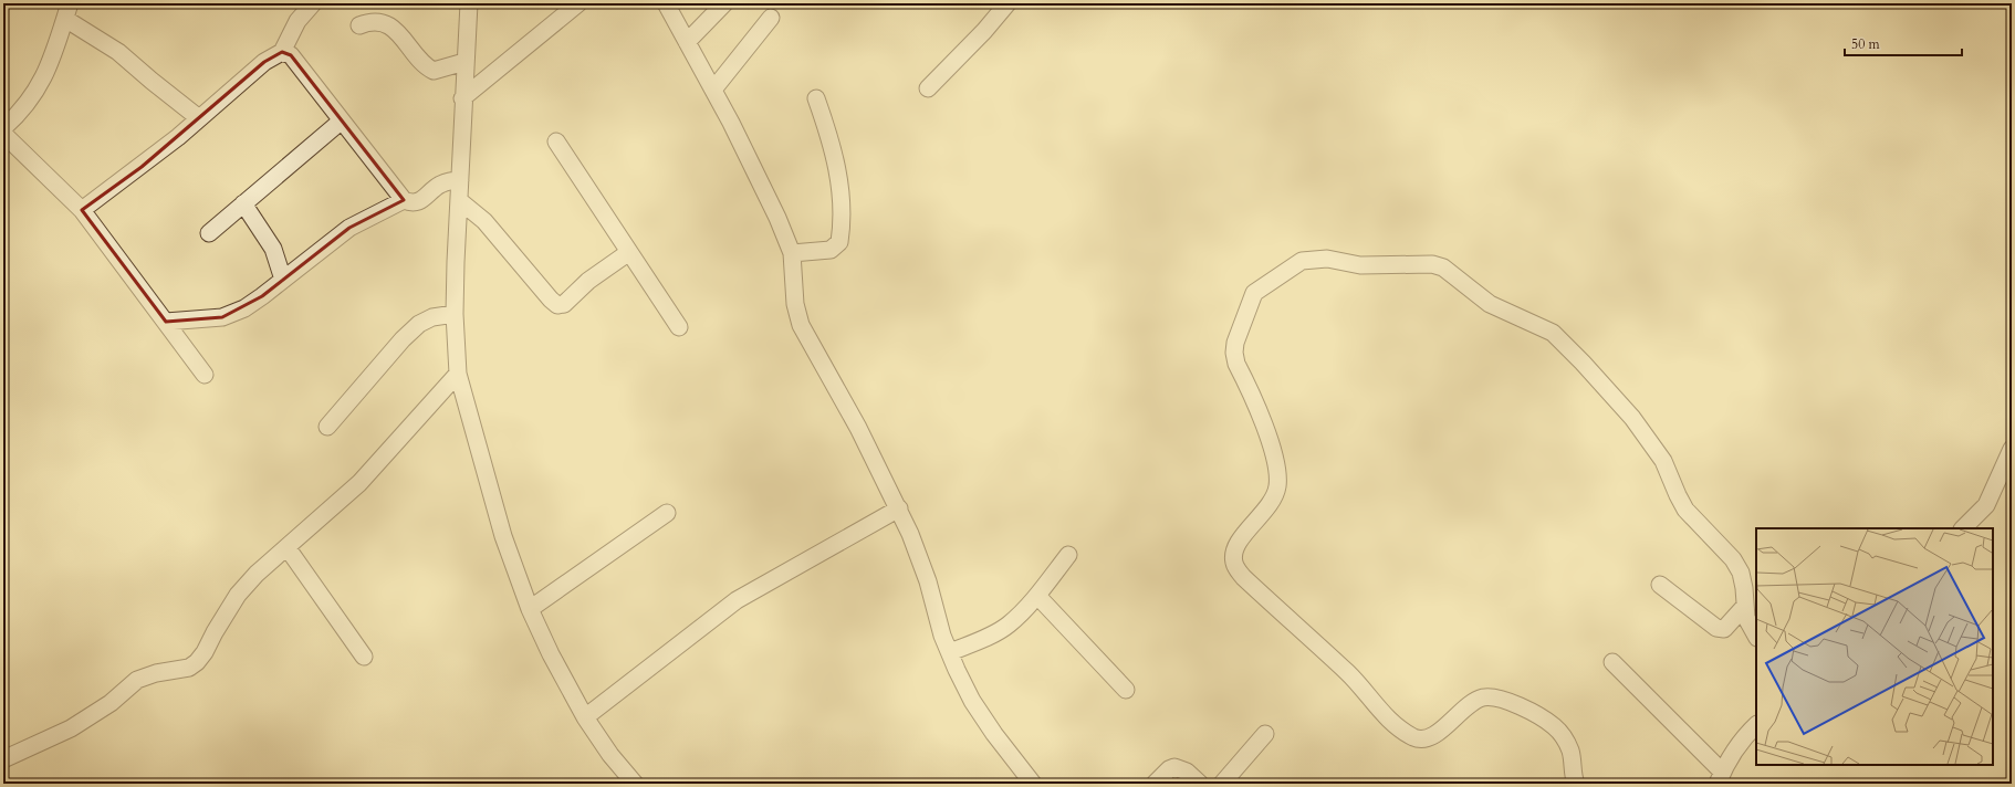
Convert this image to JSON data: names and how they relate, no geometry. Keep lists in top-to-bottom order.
{
  "scale_bar": "50 m"
}
